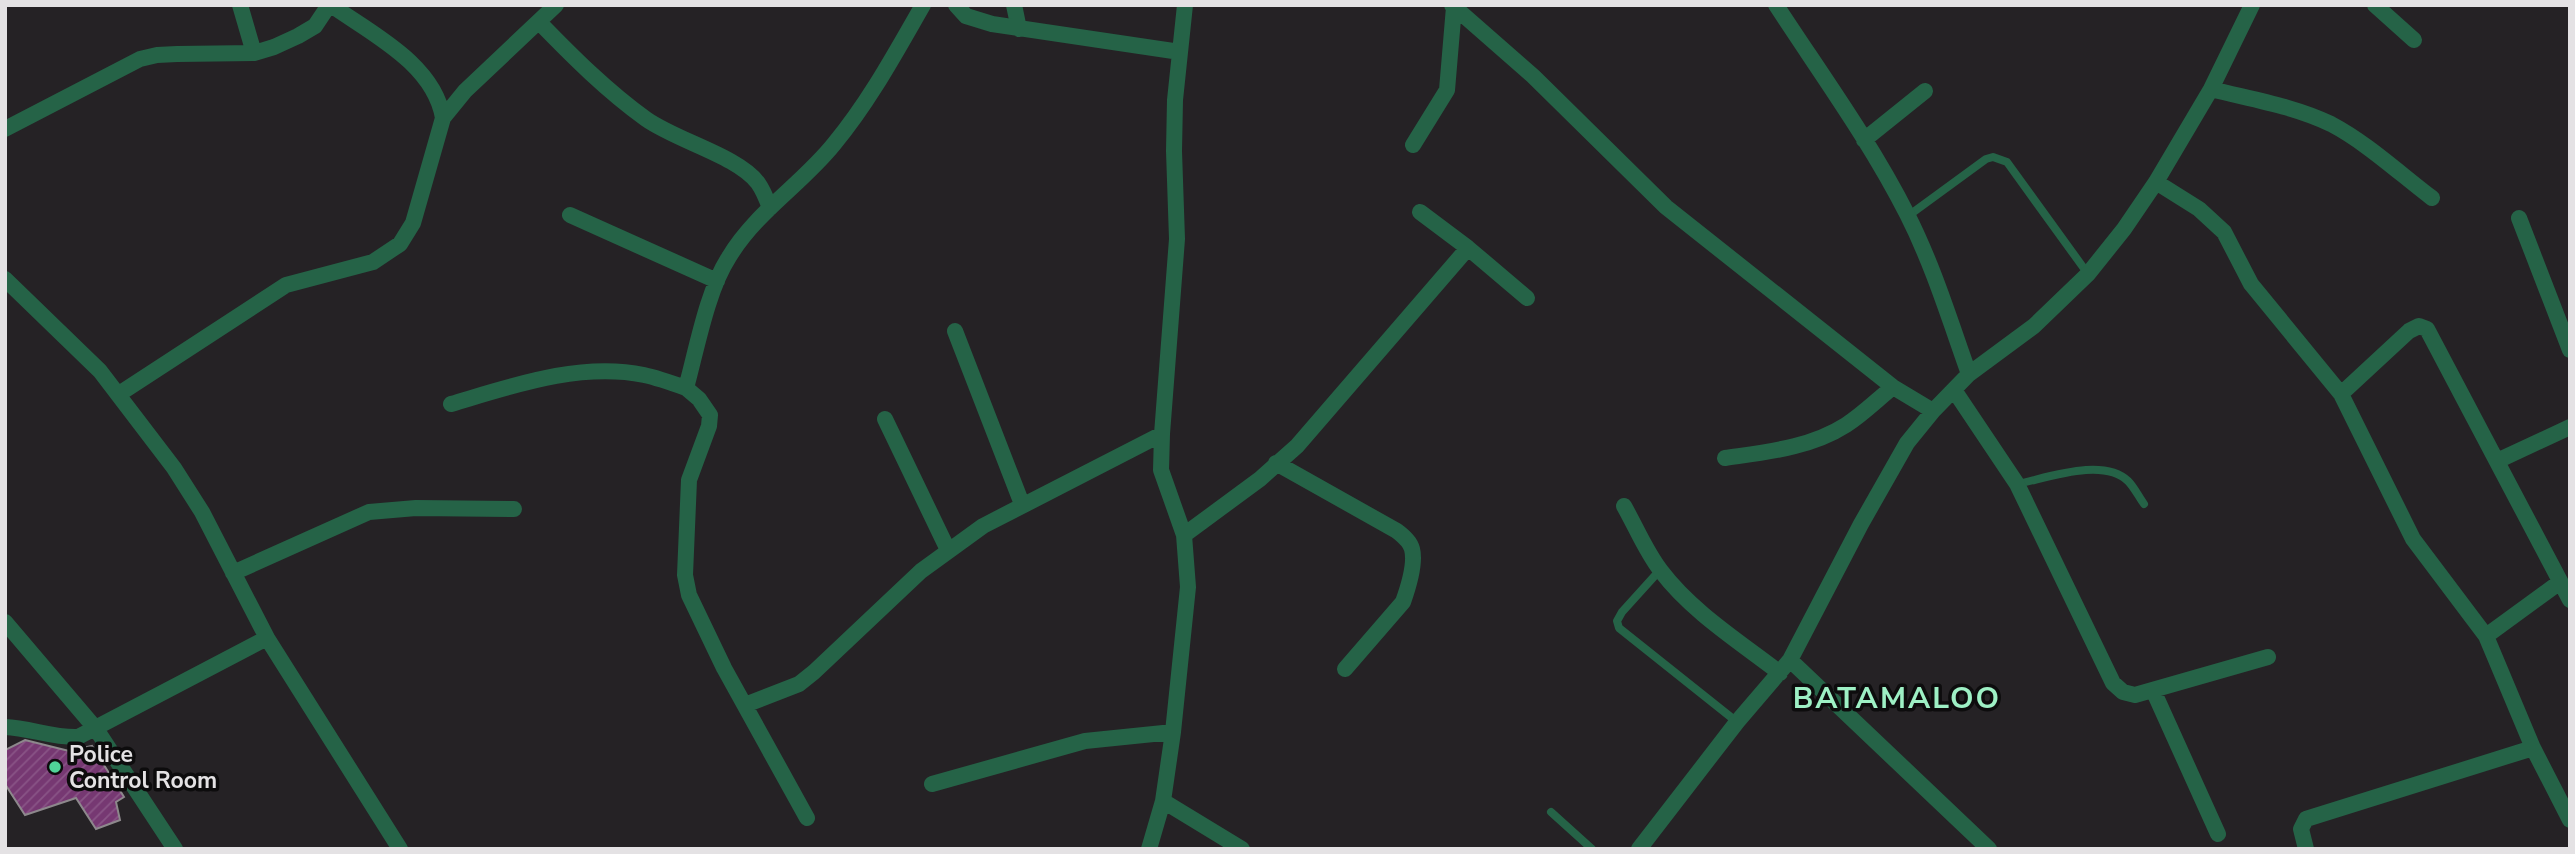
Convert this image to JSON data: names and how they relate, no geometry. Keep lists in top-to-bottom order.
{
  "districts": ["BATAMALOO"],
  "places": ["Police Control Room"]
}
